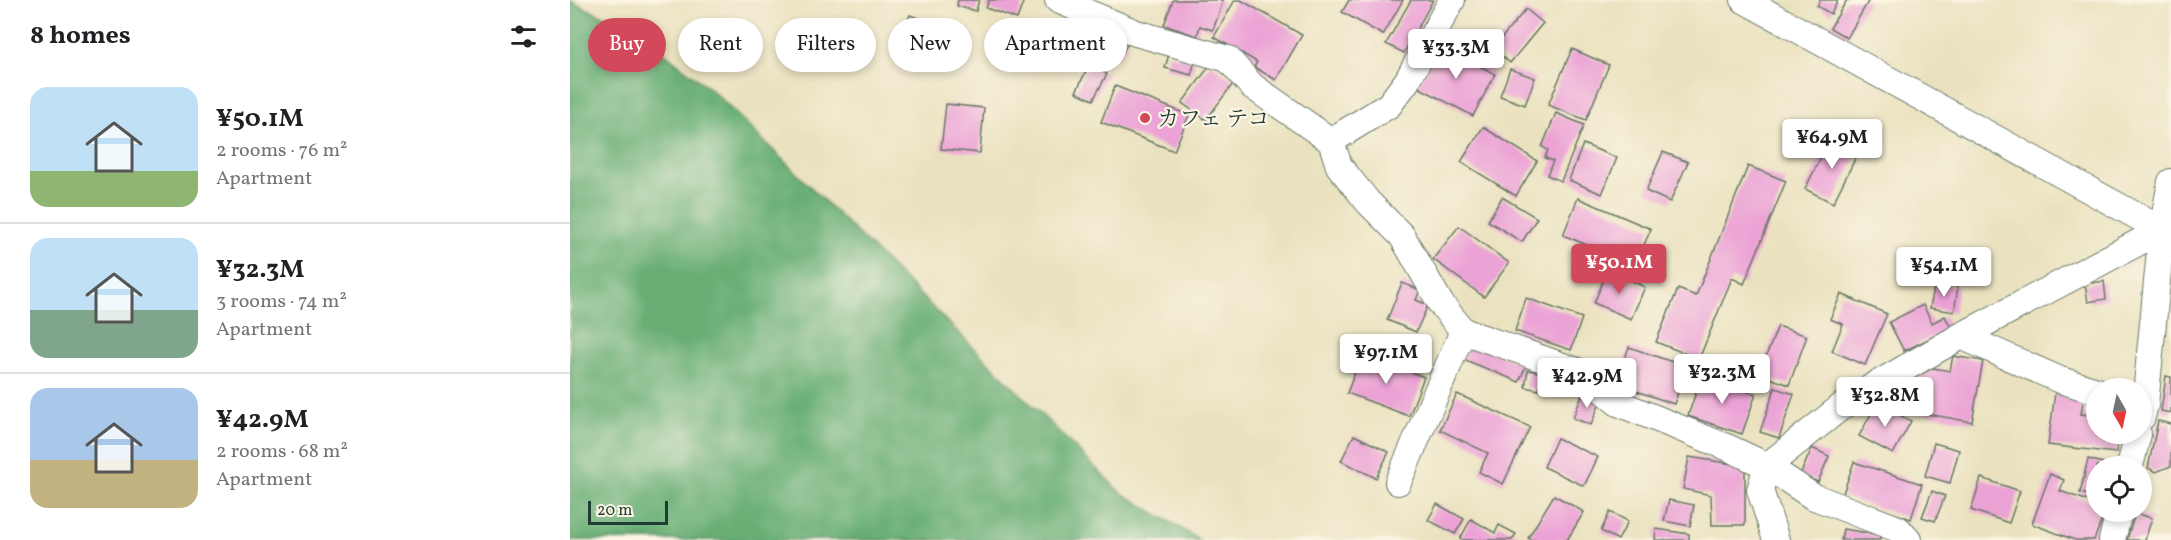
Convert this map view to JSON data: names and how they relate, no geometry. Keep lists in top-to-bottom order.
{
  "places": ["カフェ テコ"],
  "scale_bar": "20 m",
  "north": "bottom",
  "page": {
    "heading": "8 homes",
    "chip": [
      "Buy",
      "Rent",
      "Filters",
      "New",
      "Apartment"
    ],
    "price": [
      "¥33.3M",
      "¥64.9M",
      "¥50.1M",
      "¥54.1M",
      "¥97.1M",
      "¥32.3M",
      "¥42.9M",
      "¥32.8M"
    ],
    "list": [
      {
        "name": "¥50.1M",
        "note": "2 rooms · 76 m² · Apartment"
      },
      {
        "name": "¥32.3M",
        "note": "3 rooms · 74 m² · Apartment"
      },
      {
        "name": "¥42.9M",
        "note": "2 rooms · 68 m² · Apartment"
      }
    ],
    "scale": "20 m"
  }
}
